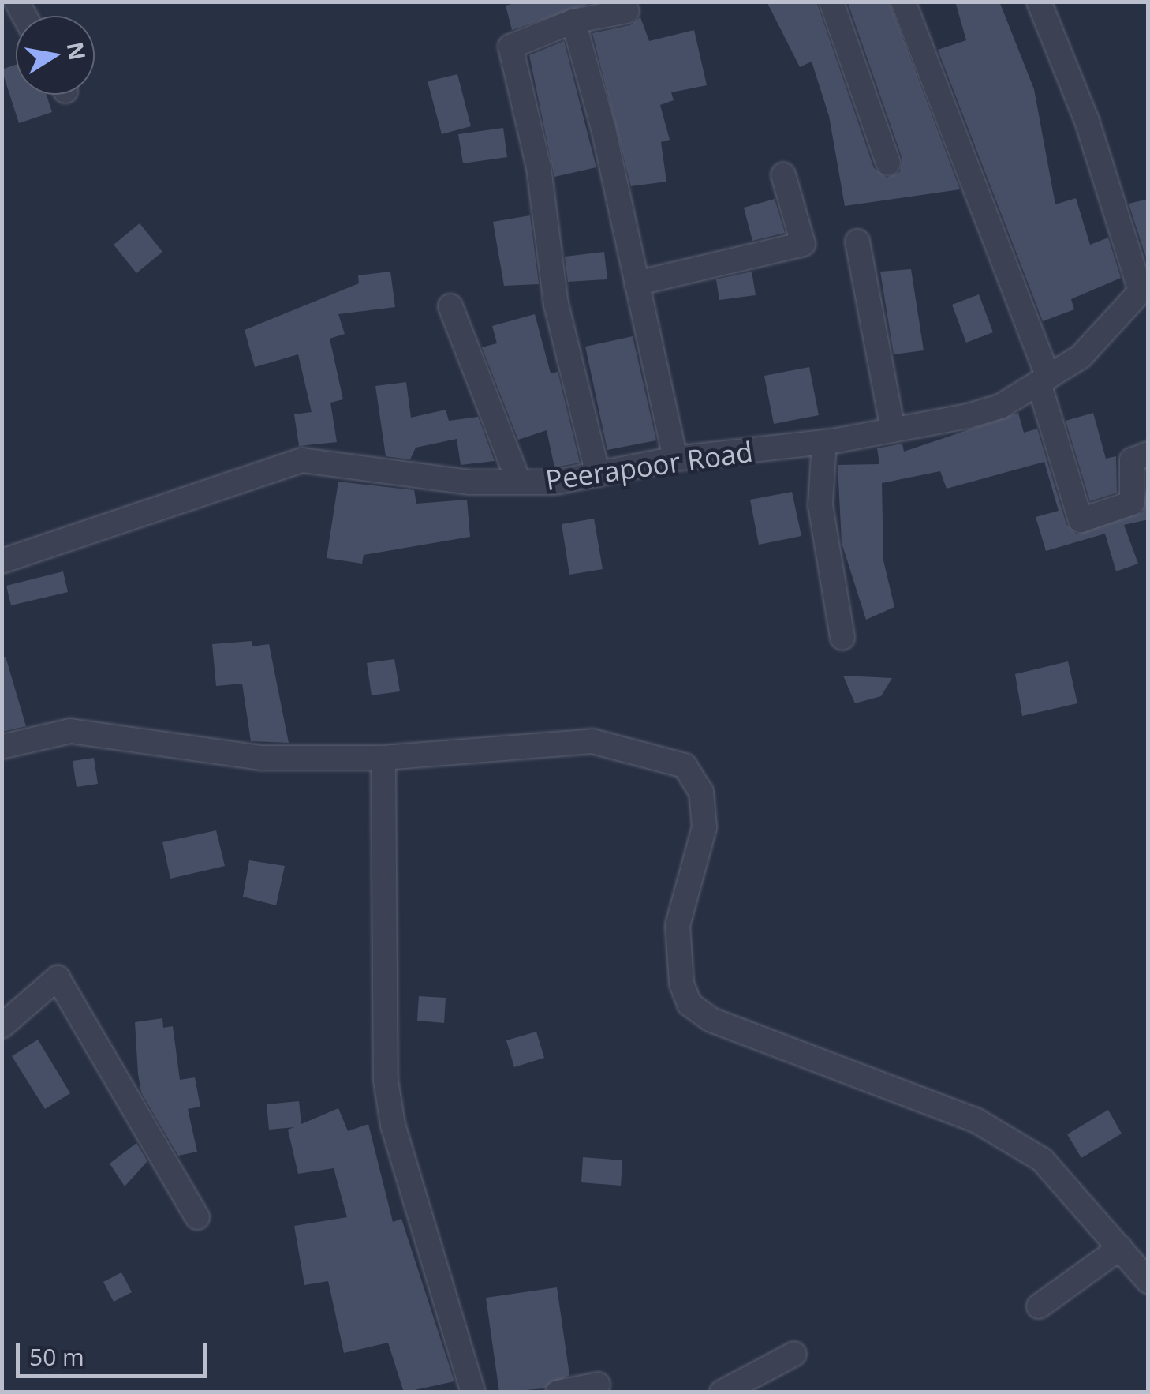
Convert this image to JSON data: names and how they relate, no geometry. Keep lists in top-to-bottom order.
{
  "streets": {
    "street": ["Peerapoor Road"]
  },
  "scale_bar": "50 m",
  "north": "right"
}
